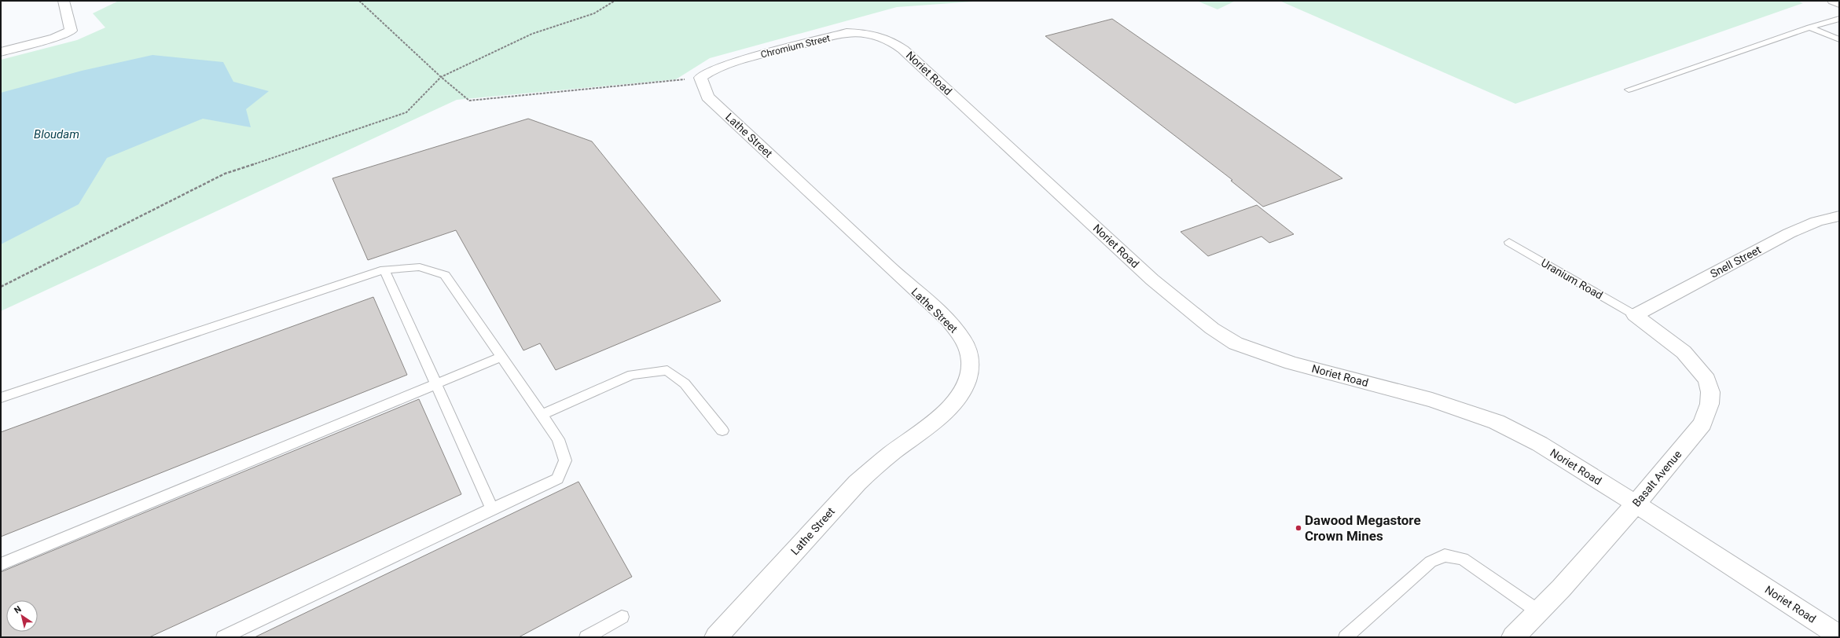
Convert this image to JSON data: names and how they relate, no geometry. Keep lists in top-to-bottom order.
{
  "streets": {
    "street": [
      "Chromium Street",
      "Noriet Road",
      "Lathe Street",
      "Snell Street",
      "Basalt Avenue"
    ],
    "lane": ["Uranium Road"]
  },
  "crossings": [
    ["Chromium Street", "Noriet Road"],
    ["Chromium Street", "Lathe Street"],
    ["Noriet Road", "Basalt Avenue"],
    ["Snell Street", "Uranium Road"],
    ["Snell Street", "Basalt Avenue"],
    ["Uranium Road", "Basalt Avenue"]
  ],
  "water": ["Bloudam"],
  "places": ["Dawood Megastore Crown Mines"],
  "north": "top left"
}
